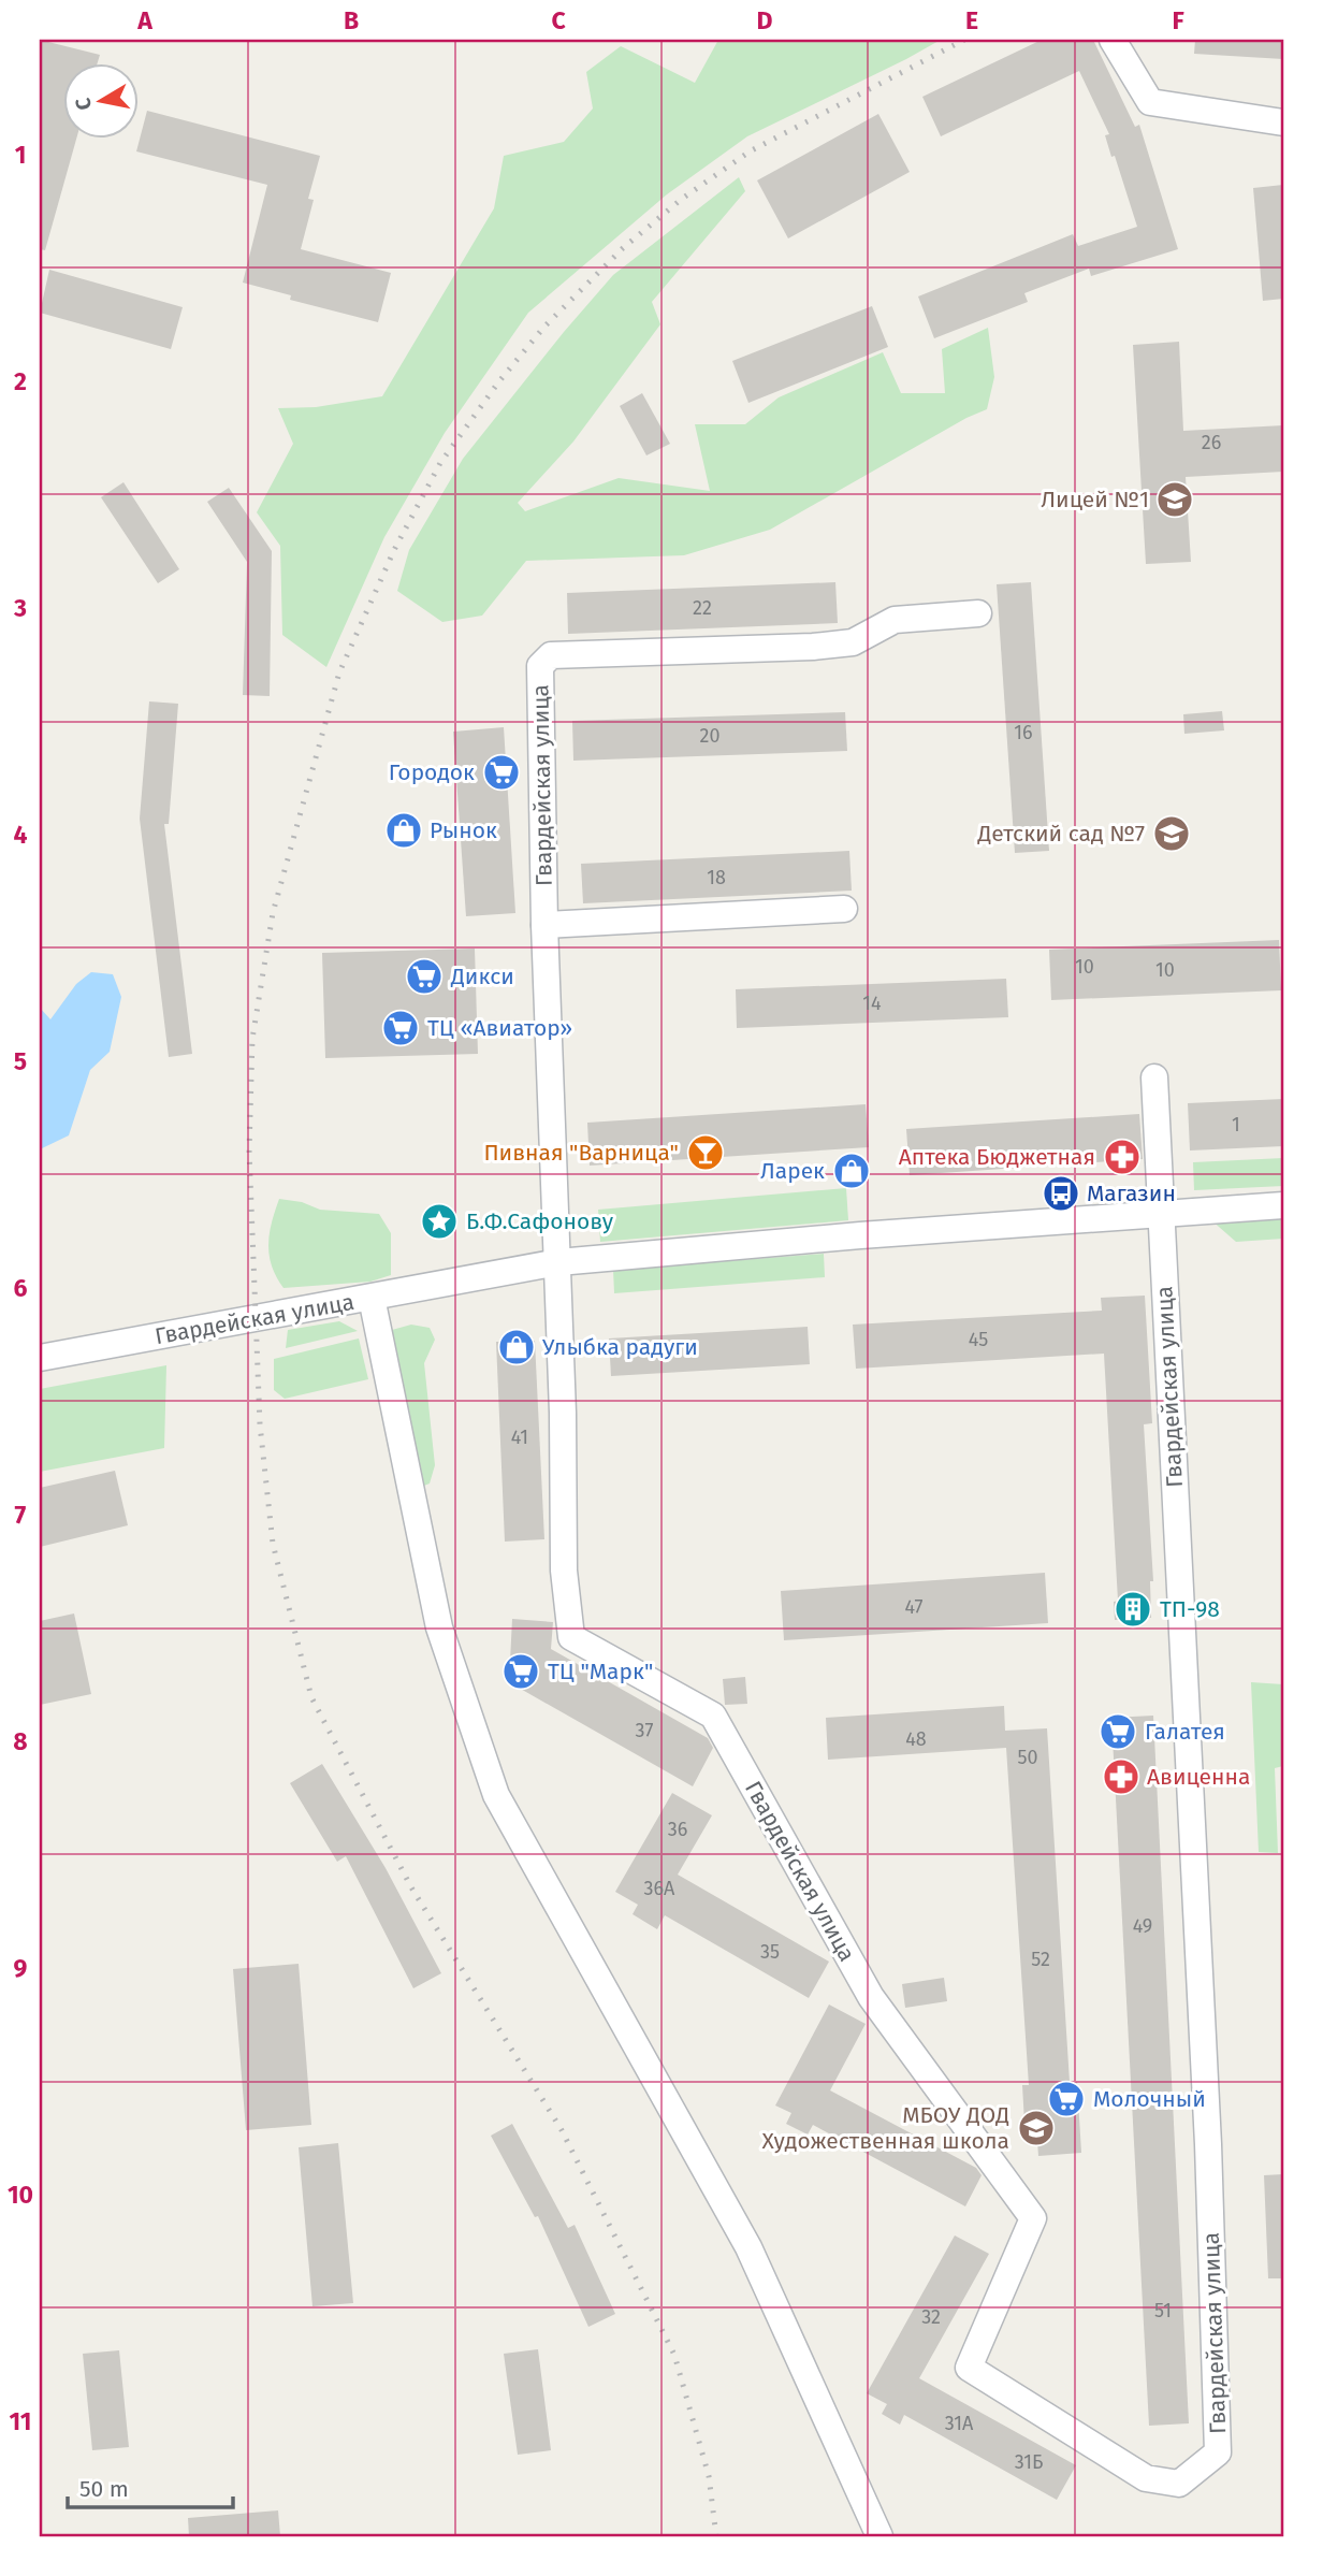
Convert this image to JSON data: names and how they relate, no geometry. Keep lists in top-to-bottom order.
{
  "streets": {
    "street": ["Гвардейская улица"]
  },
  "places": {
    "school or university": ["Лицей №1", "Детский сад №7", "МБОУ ДОД Художественная школа"],
    "supermarket": [
      "Городок",
      "Дикси",
      "ТЦ «Авиатор»",
      "ТЦ \"Марк\"",
      "Галатея",
      "Молочный"
    ],
    "shop": ["Рынок", "Ларек", "Улыбка радуги"],
    "bar": ["Пивная \"Варница\""],
    "pharmacy": ["Аптека Бюджетная", "Авиценна"],
    "bus stop": ["Магазин"],
    "place": ["Б.Ф.Сафонову"],
    "building": ["ТП-98"]
  },
  "house_numbers": [
    "26",
    "22",
    "16",
    "20",
    "18",
    "10",
    "10",
    "14",
    "1",
    "45",
    "41",
    "47",
    "37",
    "48",
    "50",
    "36",
    "36А",
    "49",
    "35",
    "52",
    "51",
    "32",
    "31А",
    "31Б"
  ],
  "scale_bar": "50 m",
  "north": "left",
  "grid": {
    "columns": [
      "A",
      "B",
      "C",
      "D",
      "E",
      "F"
    ],
    "rows": [
      "1",
      "2",
      "3",
      "4",
      "5",
      "6",
      "7",
      "8",
      "9",
      "10",
      "11"
    ]
  }
}
